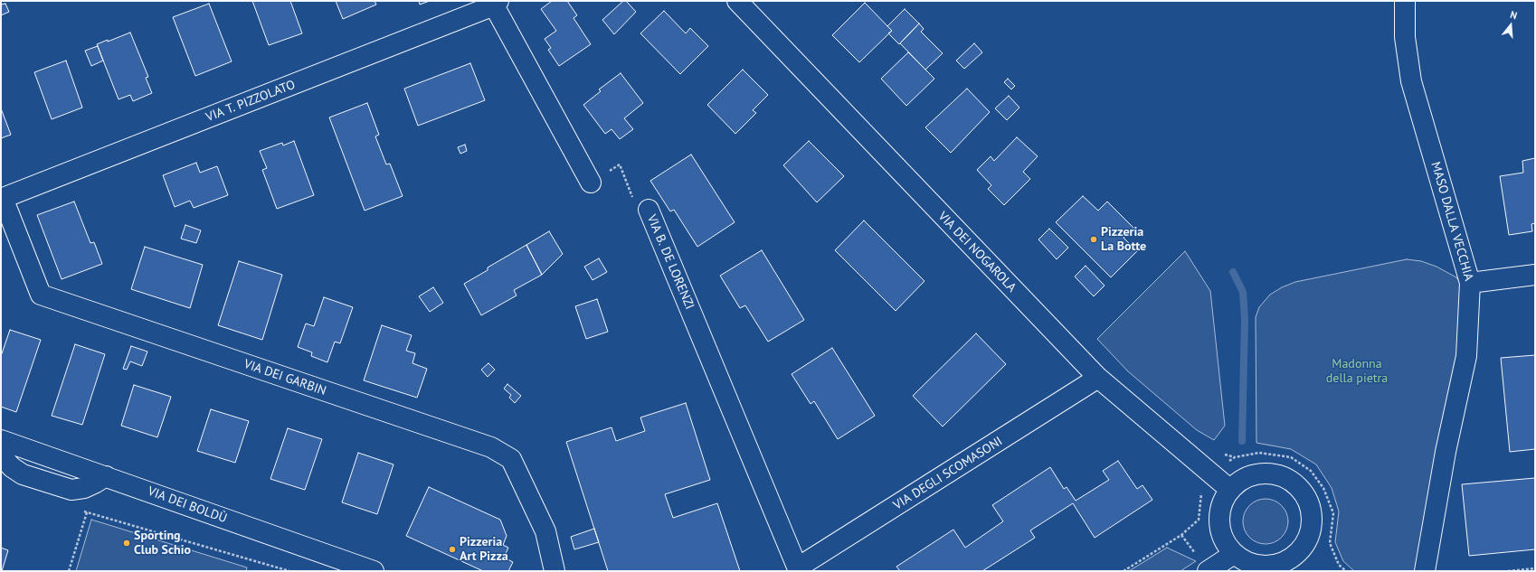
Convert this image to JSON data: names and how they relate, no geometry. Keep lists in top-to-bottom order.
{
  "streets": {
    "street": [
      "VIA T. PIZZOLATO",
      "MASO DALLA VECCHIA",
      "VIA DEI NOGAROLA",
      "VIA B. DE LORENZI",
      "VIA DEI GARBIN",
      "VIA DEGLI SCOMASONI",
      "VIA DEI BOLDÙ"
    ]
  },
  "crossings": [
    ["VIA T. PIZZOLATO", "VIA DEI GARBIN"],
    ["VIA DEI NOGAROLA", "VIA DEGLI SCOMASONI"],
    ["VIA B. DE LORENZI", "VIA DEGLI SCOMASONI"]
  ],
  "parks": ["Madonna della pietra"],
  "places": ["Pizzeria La Botte", "Sporting Club Schio", "Pizzeria Art Pizza"],
  "north": "top"
}
